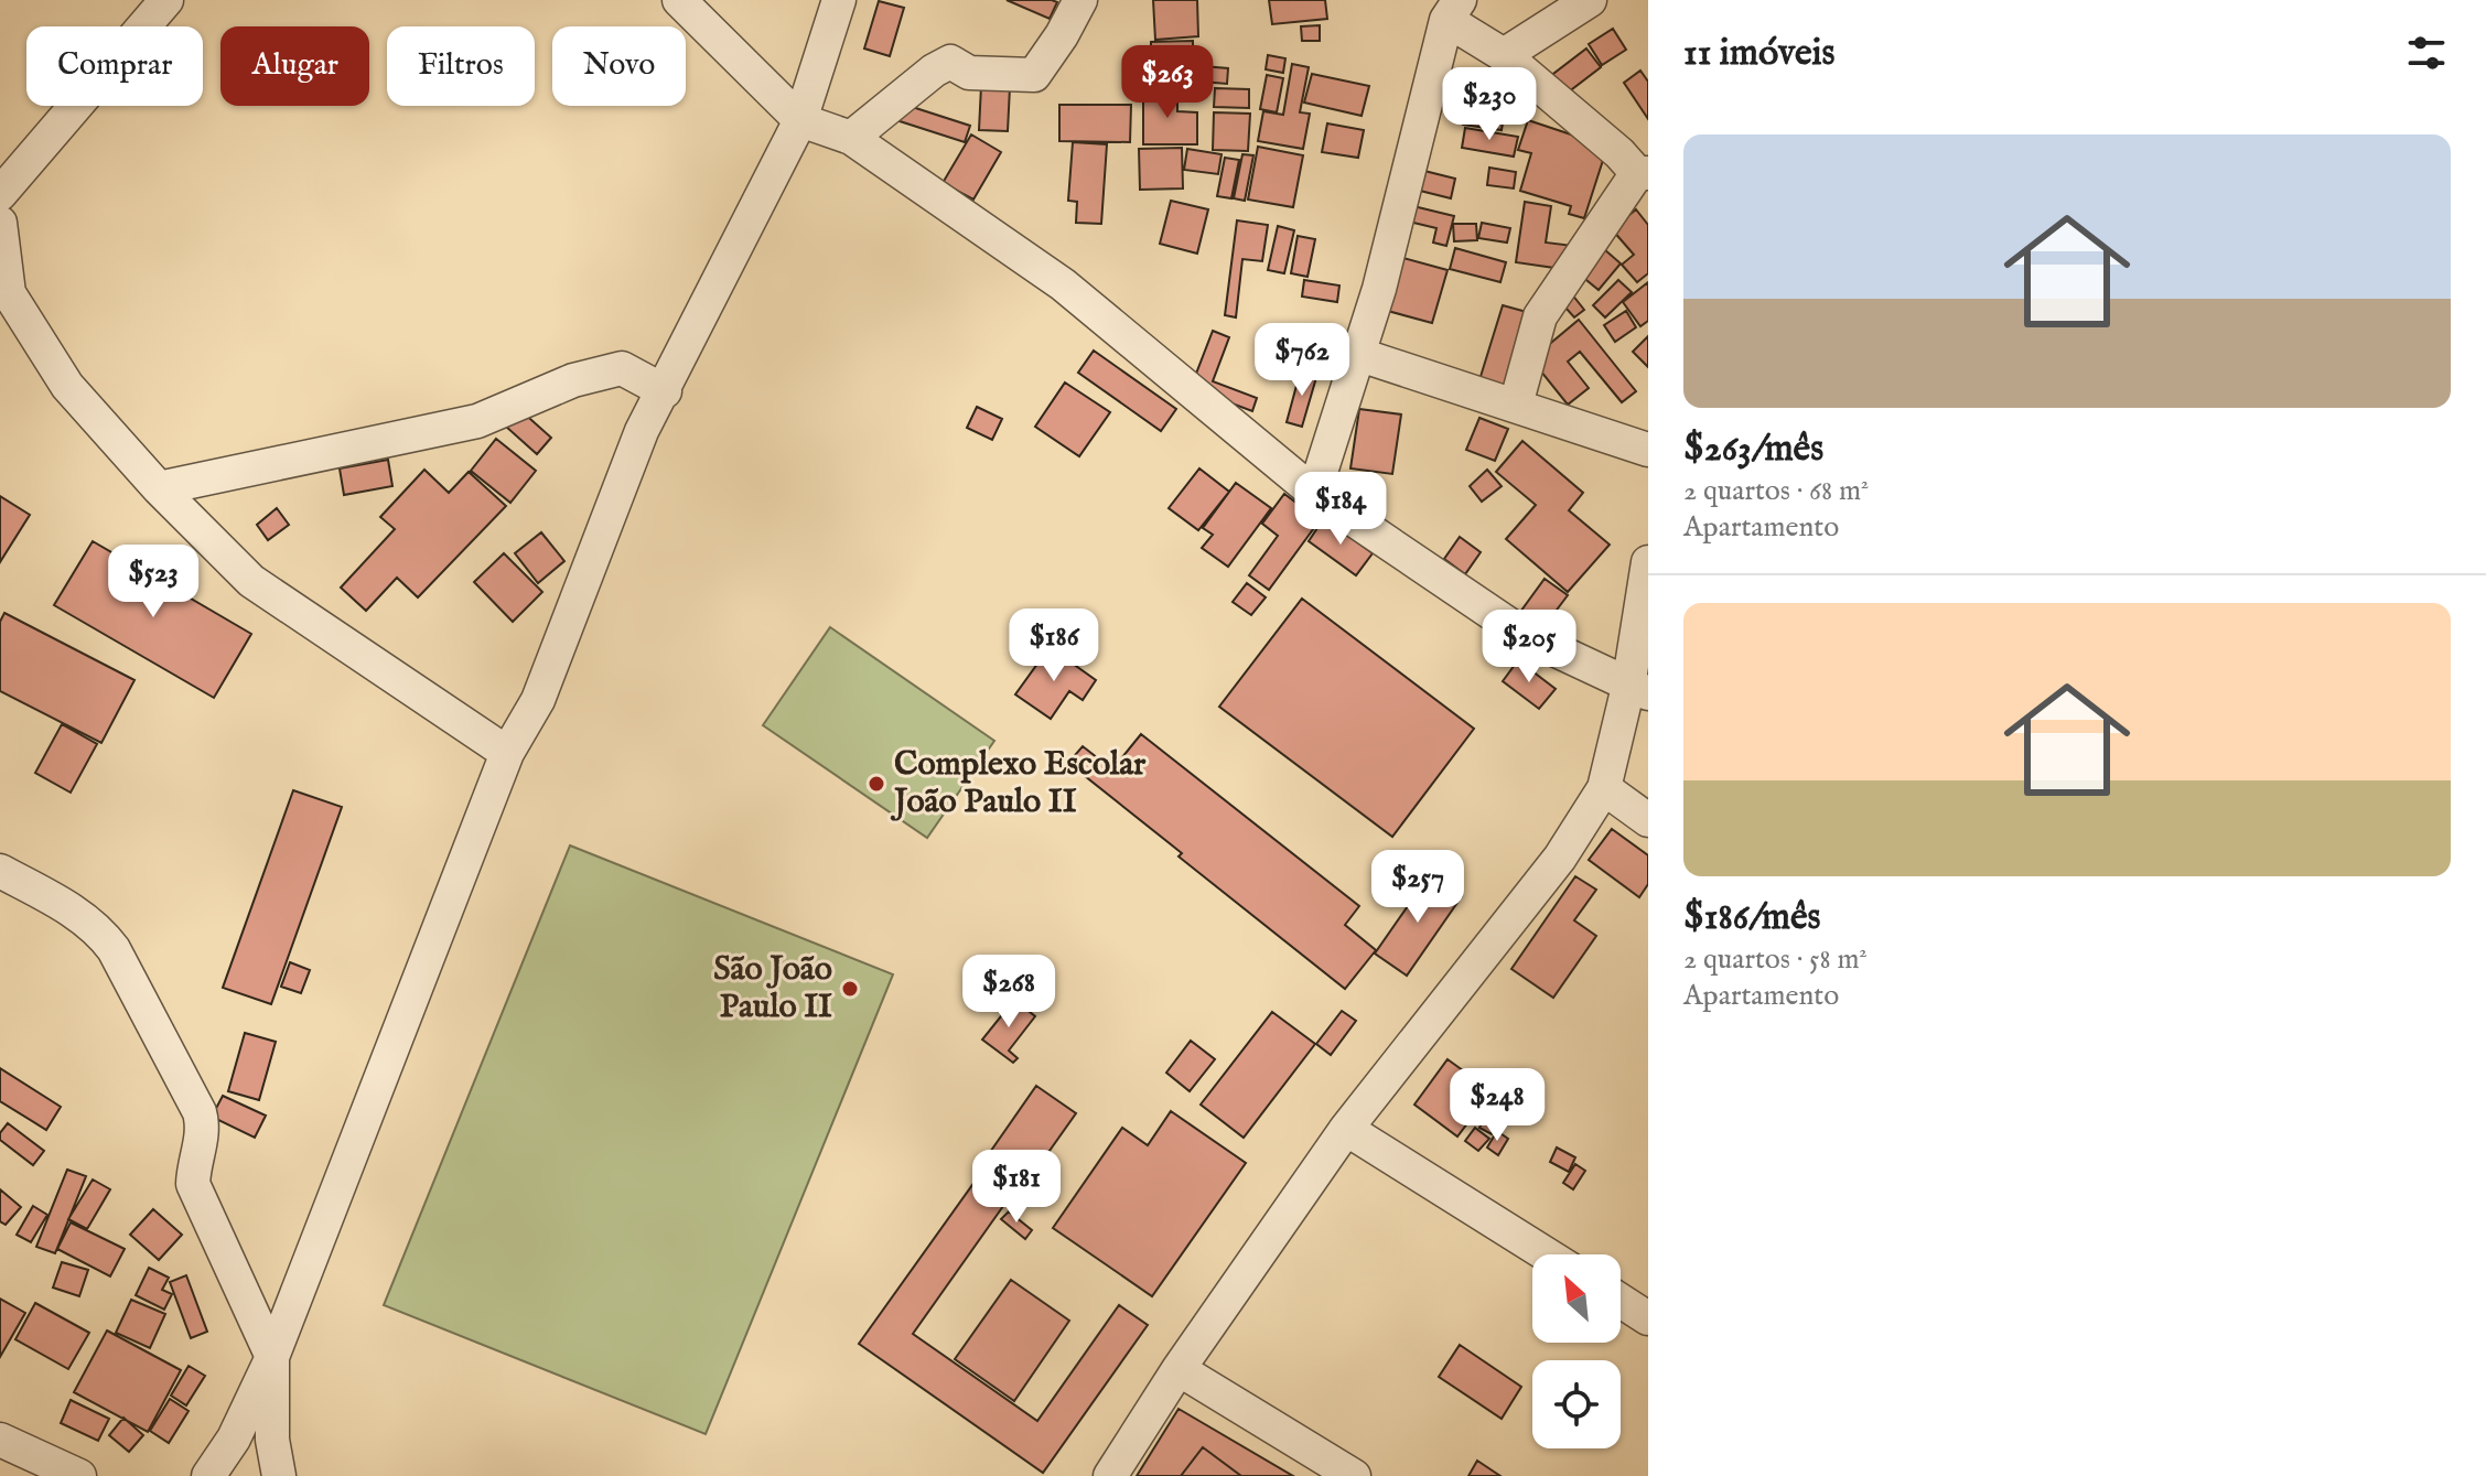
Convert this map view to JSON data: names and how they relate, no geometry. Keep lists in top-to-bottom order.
{
  "places": ["Complexo Escolar João Paulo II", "São João Paulo II"],
  "north": "top left",
  "page": {
    "heading": "11 imóveis",
    "chip": [
      "Comprar",
      "Alugar",
      "Filtros",
      "Novo"
    ],
    "price": [
      "$263",
      "$230",
      "$762",
      "$184",
      "$523",
      "$186",
      "$205",
      "$257",
      "$268",
      "$248",
      "$181"
    ],
    "list": [
      {
        "name": "$263/mês",
        "note": "2 quartos · 68 m² · Apartamento"
      },
      {
        "name": "$186/mês",
        "note": "2 quartos · 58 m² · Apartamento"
      }
    ]
  }
}
